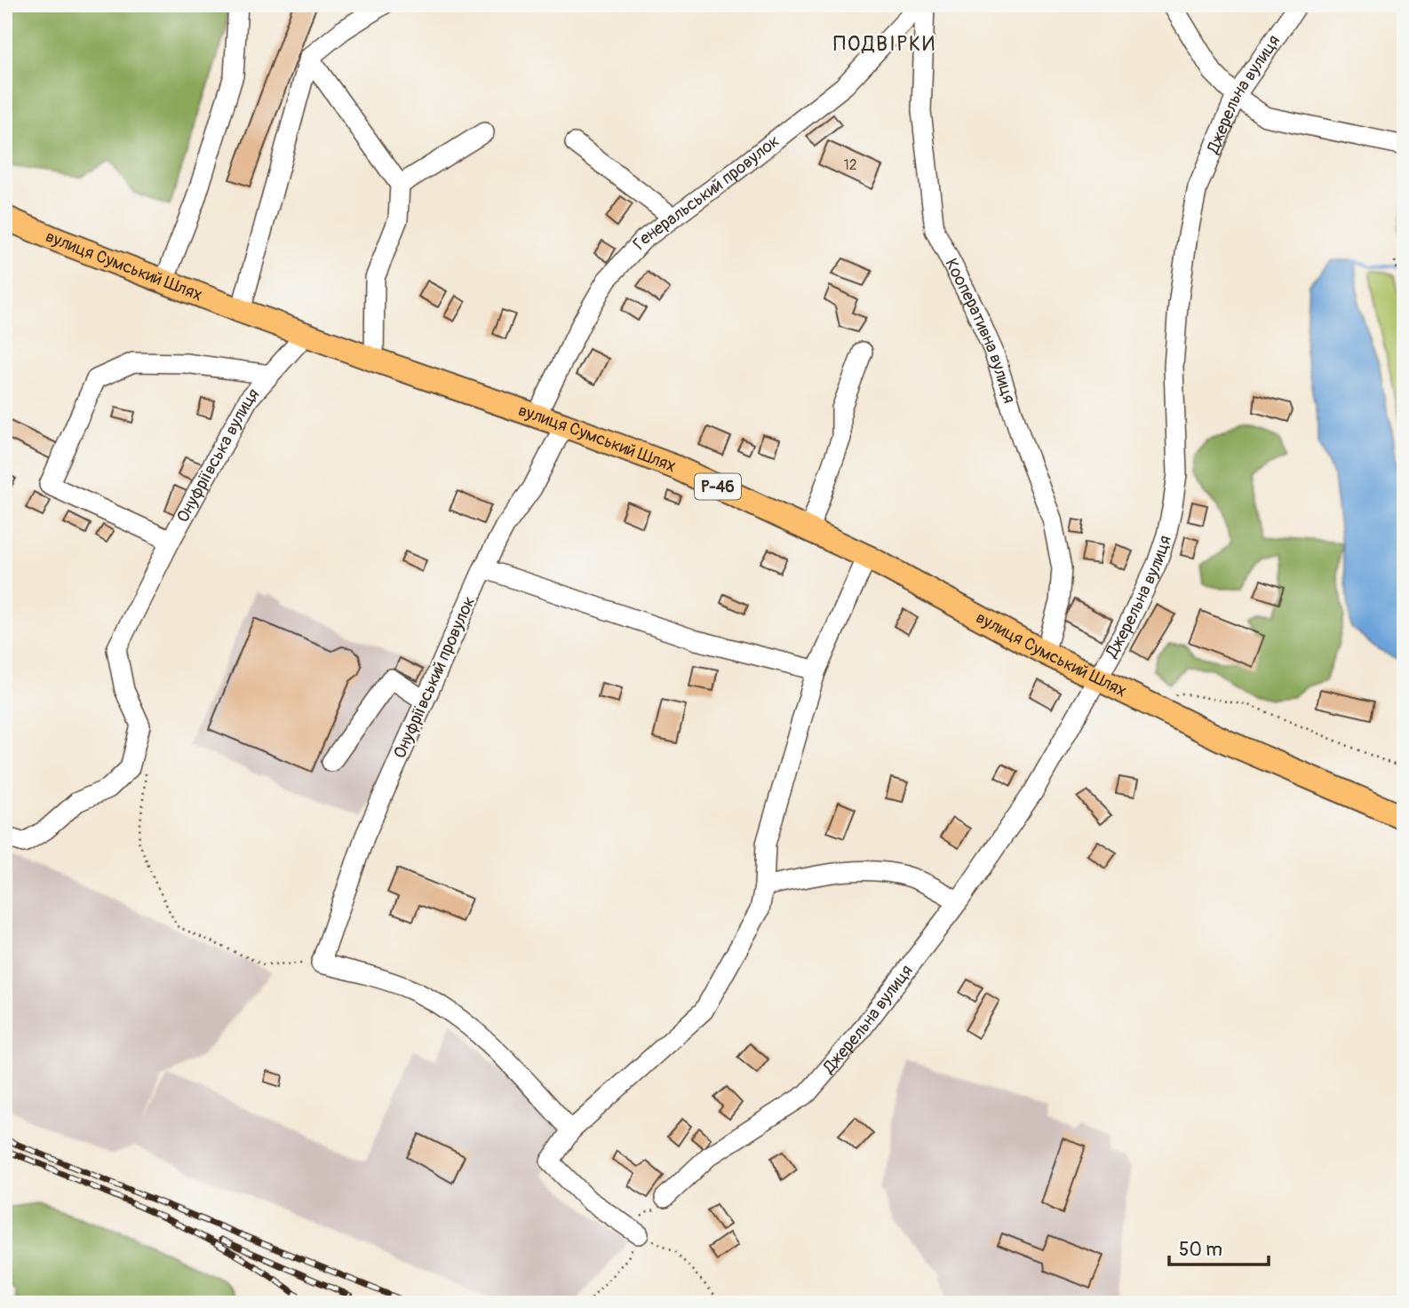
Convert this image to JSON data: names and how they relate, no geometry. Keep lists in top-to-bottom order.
{
  "streets": {
    "main road": ["вулиця Сумський Шлях", "Р-46"],
    "street": [
      "Джерельна вулиця",
      "Генеральський провулок",
      "Кооперативна вулиця",
      "Онуфріївська вулиця",
      "Онуфріївський провулок"
    ]
  },
  "crossings": [
    ["Джерельна вулиця", "вулиця Сумський Шлях"],
    ["Генеральський провулок", "вулиця Сумський Шлях"],
    ["Генеральський провулок", "Кооперативна вулиця"],
    ["вулиця Сумський Шлях", "Кооперативна вулиця"],
    ["вулиця Сумський Шлях", "Онуфріївська вулиця"],
    ["вулиця Сумський Шлях", "Онуфріївський провулок"]
  ],
  "districts": ["ПОДВІРКИ"],
  "house_numbers": ["12"],
  "scale_bar": "50 m"
}
